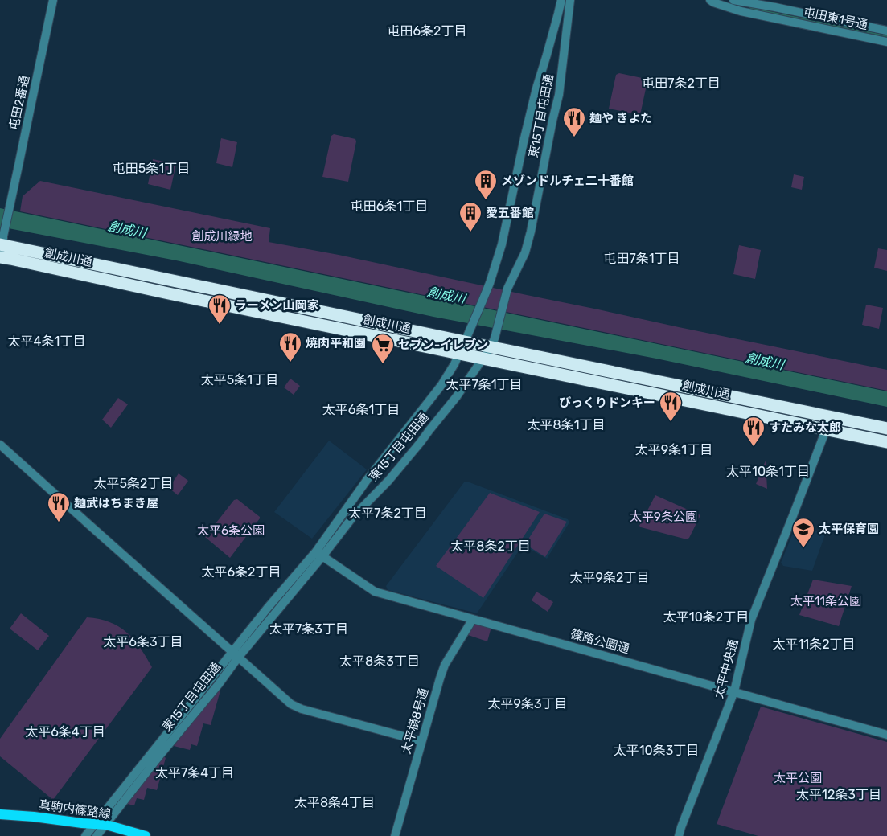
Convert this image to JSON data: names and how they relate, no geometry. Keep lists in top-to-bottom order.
{
  "streets": {
    "highway": ["創成川通"],
    "main road": ["真駒内篠路線"],
    "street": [
      "屯田東1号通",
      "屯田2番通",
      "東15丁目屯田通",
      "篠路公園通",
      "太平中央通",
      "太平横8号通"
    ]
  },
  "crossings": [
    ["屯田2番通", "創成川通"],
    ["東15丁目屯田通", "創成川通"],
    ["東15丁目屯田通", "篠路公園通"],
    ["東15丁目屯田通", "真駒内篠路線"],
    ["創成川通", "太平中央通"],
    ["篠路公園通", "太平中央通"],
    ["篠路公園通", "太平横8号通"]
  ],
  "districts": [
    "屯田6条2丁目",
    "屯田7条2丁目",
    "屯田5条1丁目",
    "屯田6条1丁目",
    "屯田7条1丁目",
    "太平4条1丁目",
    "太平5条1丁目",
    "太平7条1丁目",
    "太平6条1丁目",
    "太平8条1丁目",
    "太平9条1丁目",
    "太平10条1丁目",
    "太平5条2丁目",
    "太平7条2丁目",
    "太平8条2丁目",
    "太平6条2丁目",
    "太平9条2丁目",
    "太平10条2丁目",
    "太平7条3丁目",
    "太平6条3丁目",
    "太平11条2丁目",
    "太平8条3丁目",
    "太平9条3丁目",
    "太平6条4丁目",
    "太平10条3丁目",
    "太平7条4丁目",
    "太平12条3丁目",
    "太平8条4丁目"
  ],
  "water": ["創成川"],
  "parks": [
    "創成川緑地",
    "太平9条公園",
    "太平6条公園",
    "太平11条公園",
    "太平公園"
  ],
  "places": {
    "restaurant": [
      "麺や きよた",
      "ラーメン山岡家",
      "焼肉平和園",
      "びっくりドンキー",
      "すたみな太郎",
      "麺武はちまき屋"
    ],
    "building": ["メゾンドルチェ二十番館", "愛五番館"],
    "supermarket": ["セブン-イレブン"],
    "school or university": ["太平保育園"]
  }
}
